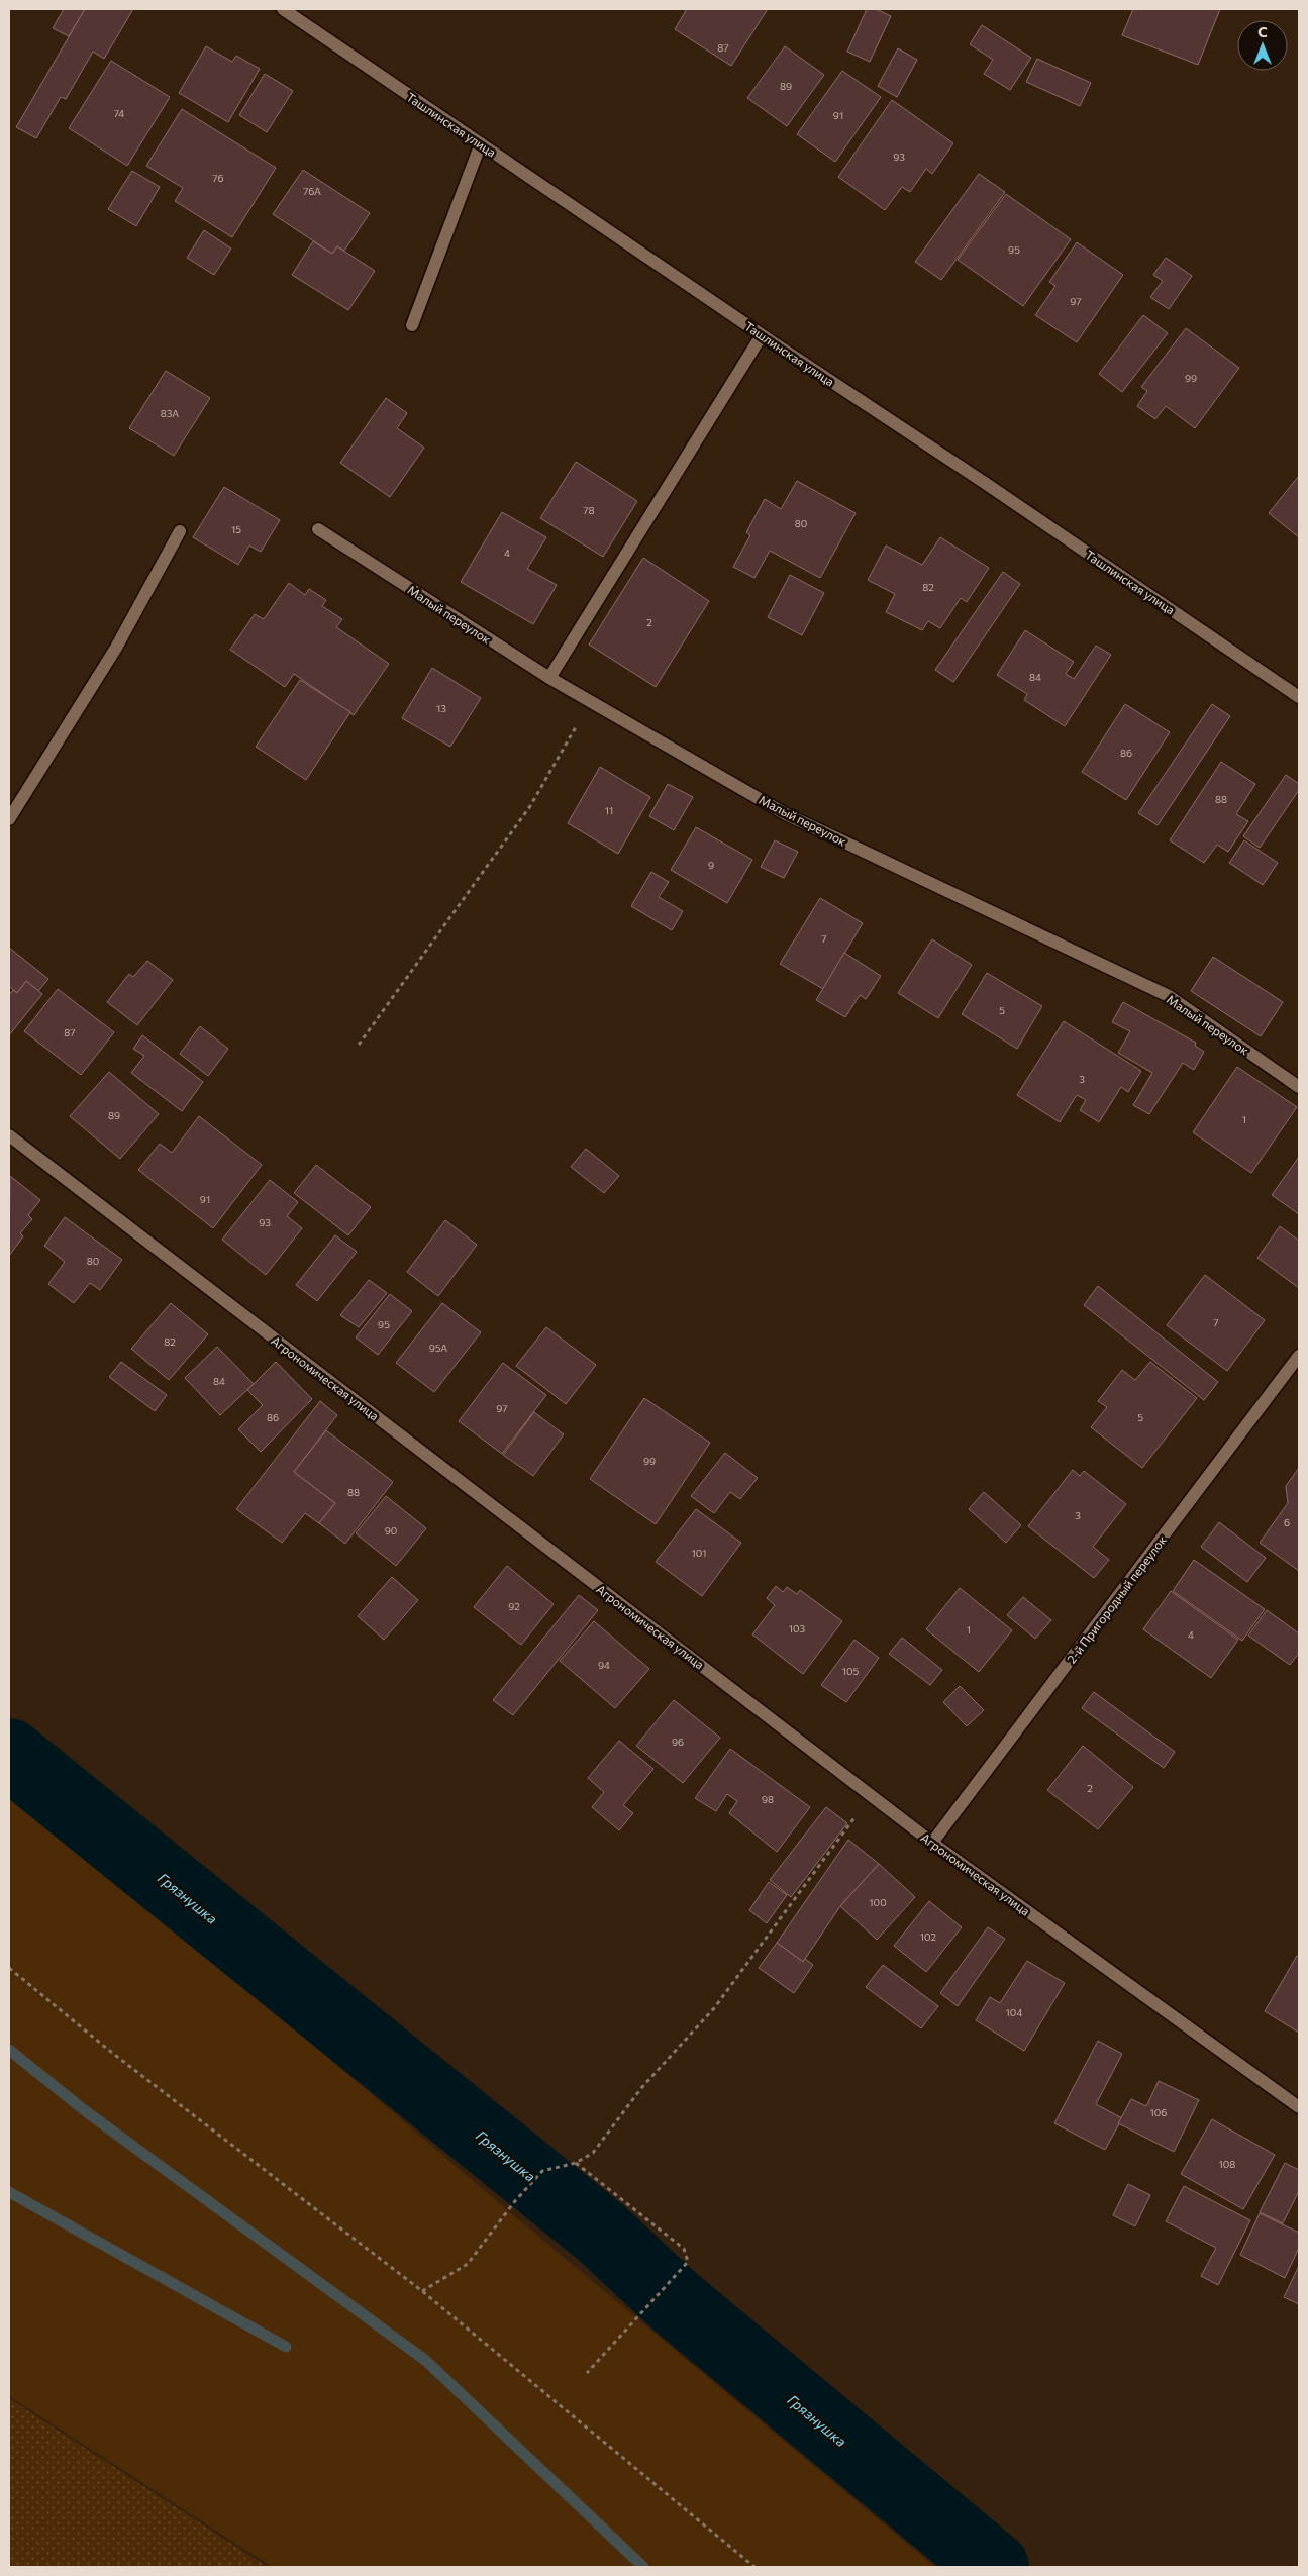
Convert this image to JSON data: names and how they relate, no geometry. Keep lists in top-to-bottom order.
{
  "streets": {
    "street": [
      "Ташлинская улица",
      "Малый переулок",
      "Агрономическая улица",
      "2-й Пригородный переулок"
    ]
  },
  "crossings": [
    ["Агрономическая улица", "2-й Пригородный переулок"]
  ],
  "water": ["Грязнушка"],
  "house_numbers": [
    "87",
    "89",
    "74",
    "91",
    "93",
    "76",
    "76А",
    "95",
    "97",
    "99",
    "83А",
    "78",
    "80",
    "15",
    "4",
    "82",
    "2",
    "84",
    "13",
    "86",
    "88",
    "11",
    "9",
    "7",
    "5",
    "87",
    "3",
    "89",
    "1",
    "91",
    "93",
    "80",
    "7",
    "95",
    "82",
    "95А",
    "84",
    "97",
    "86",
    "5",
    "99",
    "88",
    "3",
    "6",
    "90",
    "101",
    "92",
    "103",
    "1",
    "4",
    "94",
    "105",
    "96",
    "2",
    "98",
    "100",
    "102",
    "104",
    "106",
    "108"
  ],
  "north": "top"
}
